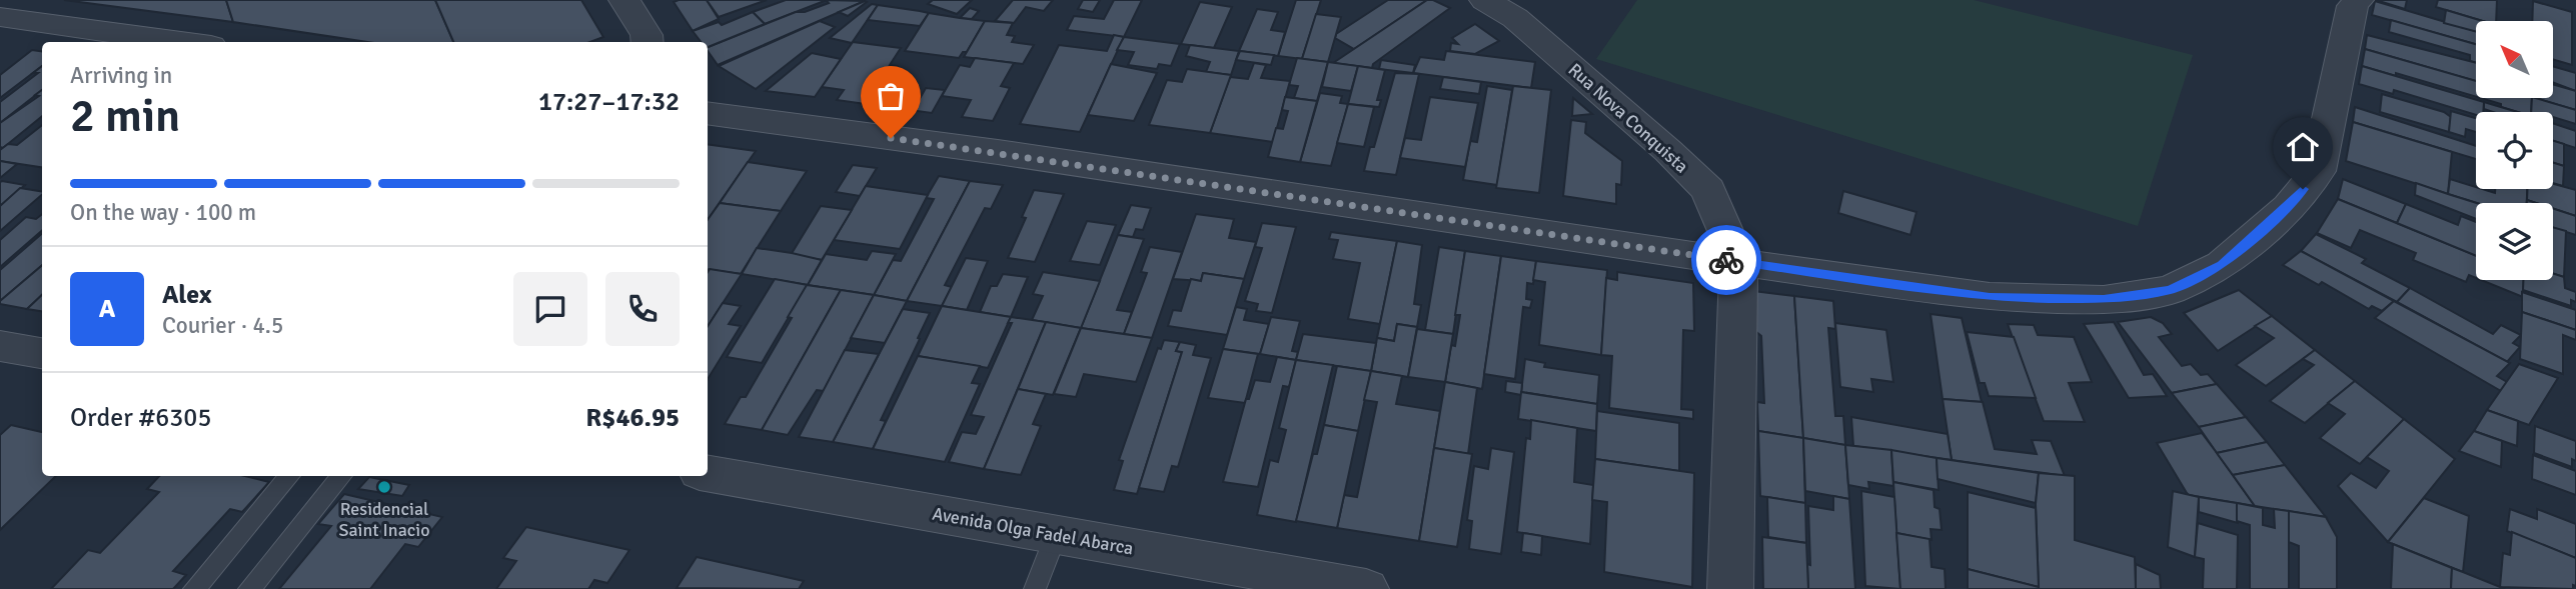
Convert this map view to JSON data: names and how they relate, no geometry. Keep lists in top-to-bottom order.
{
  "streets": {
    "street": ["Rua Nova Conquista", "Avenida Olga Fadel Abarca"]
  },
  "places": ["Residencial Saint Inacio"],
  "north": "top left",
  "page": {
    "heading": ["2 min", "Arriving in", "17:27–17:32"],
    "panel": [
      "Alex",
      "Courier · 4.5",
      "Order #6305",
      "R$46.95"
    ],
    "bar": "On the way · 100 m",
    "round": "A"
  }
}
